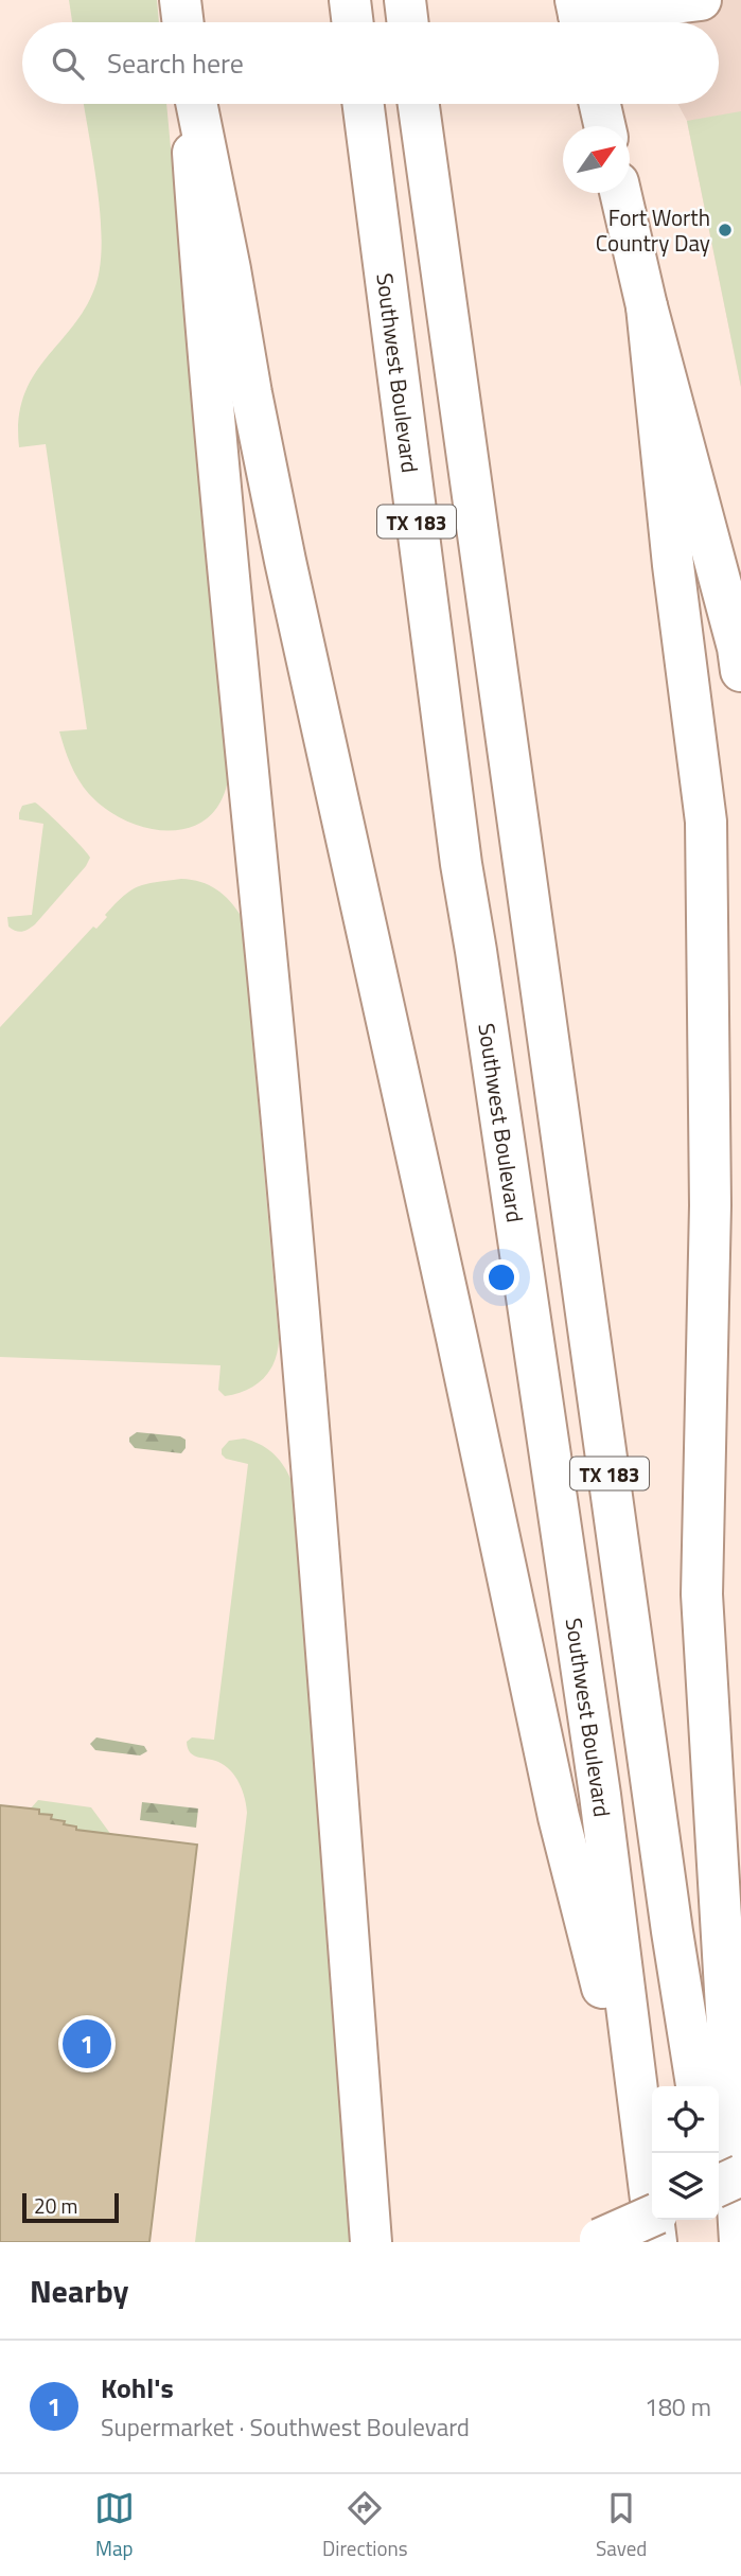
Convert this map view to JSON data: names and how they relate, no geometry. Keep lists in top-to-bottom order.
{
  "streets": {
    "main road": ["Southwest Boulevard", "TX 183"]
  },
  "places": ["Fort Worth Country Day"],
  "scale_bar": "20 m",
  "north": "top right",
  "page": {
    "search": "Search here",
    "pins": "1",
    "scale": "20 m",
    "heading": "Nearby",
    "list": [
      {
        "mark": "1",
        "name": "Kohl's",
        "note": "Supermarket · Southwest Boulevard",
        "value": "180 m"
      }
    ],
    "nav": ["Map", "Directions", "Saved"]
  }
}
